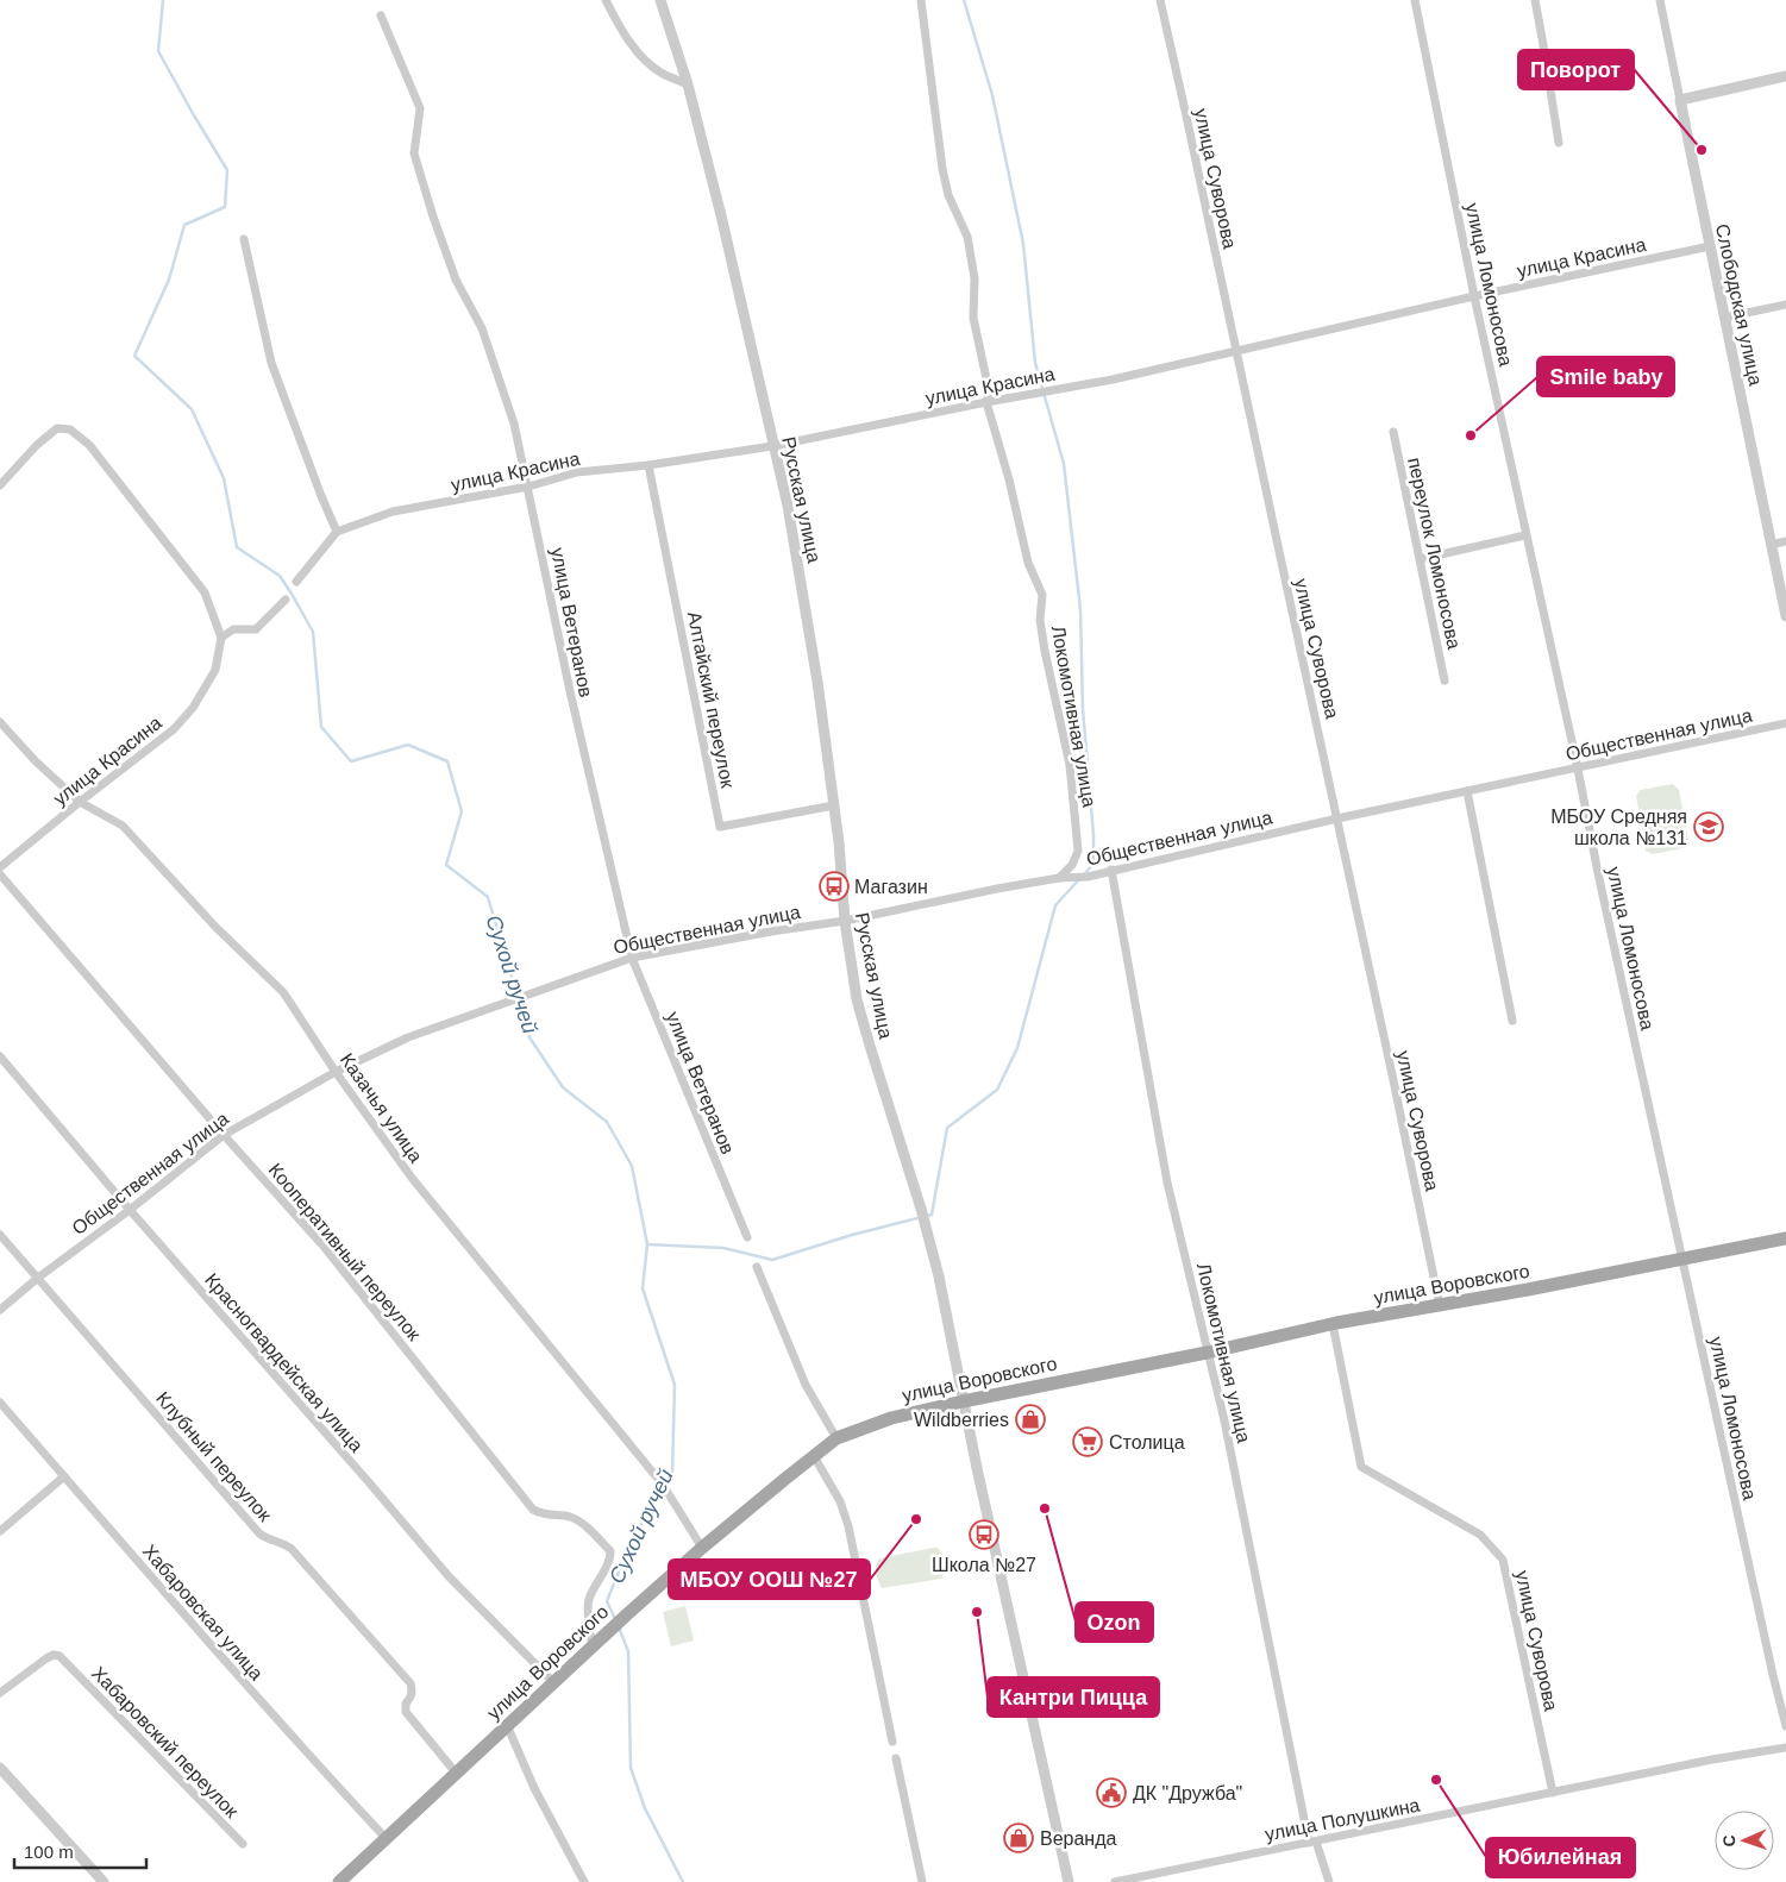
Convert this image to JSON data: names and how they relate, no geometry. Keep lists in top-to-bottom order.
{
  "streets": {
    "main road": ["улица Воровского"],
    "street": [
      "улица Суворова",
      "улица Красина",
      "улица Ломоносова",
      "Слободская улица",
      "Русская улица",
      "переулок Ломоносова",
      "улица Ветеранов",
      "Алтайский переулок",
      "Локомотивная улица",
      "Общественная улица",
      "Казачья улица",
      "Кооперативный переулок",
      "Красногвардейская улица",
      "Клубный переулок",
      "Хабаровская улица",
      "Хабаровский переулок",
      "улица Полушкина"
    ]
  },
  "crossings": [
    ["улица Суворова", "улица Красина"],
    ["улица Суворова", "Общественная улица"],
    ["улица Суворова", "улица Воровского"],
    ["улица Суворова", "улица Полушкина"],
    ["улица Красина", "улица Ломоносова"],
    ["улица Красина", "Слободская улица"],
    ["улица Красина", "Русская улица"],
    ["улица Красина", "улица Ветеранов"],
    ["улица Красина", "Алтайский переулок"],
    ["улица Красина", "Локомотивная улица"],
    ["улица Красина", "Казачья улица"],
    ["улица Ломоносова", "Общественная улица"],
    ["улица Ломоносова", "улица Воровского"],
    ["Русская улица", "Алтайский переулок"],
    ["Русская улица", "Общественная улица"],
    ["Русская улица", "улица Воровского"],
    ["улица Ветеранов", "Общественная улица"],
    ["Локомотивная улица", "Общественная улица"],
    ["Локомотивная улица", "улица Воровского"],
    ["Локомотивная улица", "улица Полушкина"],
    ["Общественная улица", "Казачья улица"],
    ["Общественная улица", "Кооперативный переулок"],
    ["Общественная улица", "Красногвардейская улица"],
    ["Общественная улица", "Клубный переулок"],
    ["Казачья улица", "улица Воровского"],
    ["Кооперативный переулок", "улица Воровского"],
    ["улица Воровского", "Красногвардейская улица"],
    ["улица Воровского", "Клубный переулок"],
    ["улица Воровского", "Хабаровская улица"]
  ],
  "water": ["Сухой ручей"],
  "places": {
    "other": [
      "Поворот",
      "Smile baby",
      "Ozon",
      "МБОУ ООШ №27",
      "Кантри Пицца",
      "Юбилейная"
    ],
    "school or university": ["МБОУ Средняя школа №131"],
    "bus stop": ["Магазин", "Школа №27"],
    "shop": ["Wildberries", "Веранда"],
    "supermarket": ["Столица"],
    "public building": ["ДК \"Дружба\""]
  },
  "scale_bar": "100 m",
  "north": "left"
}
